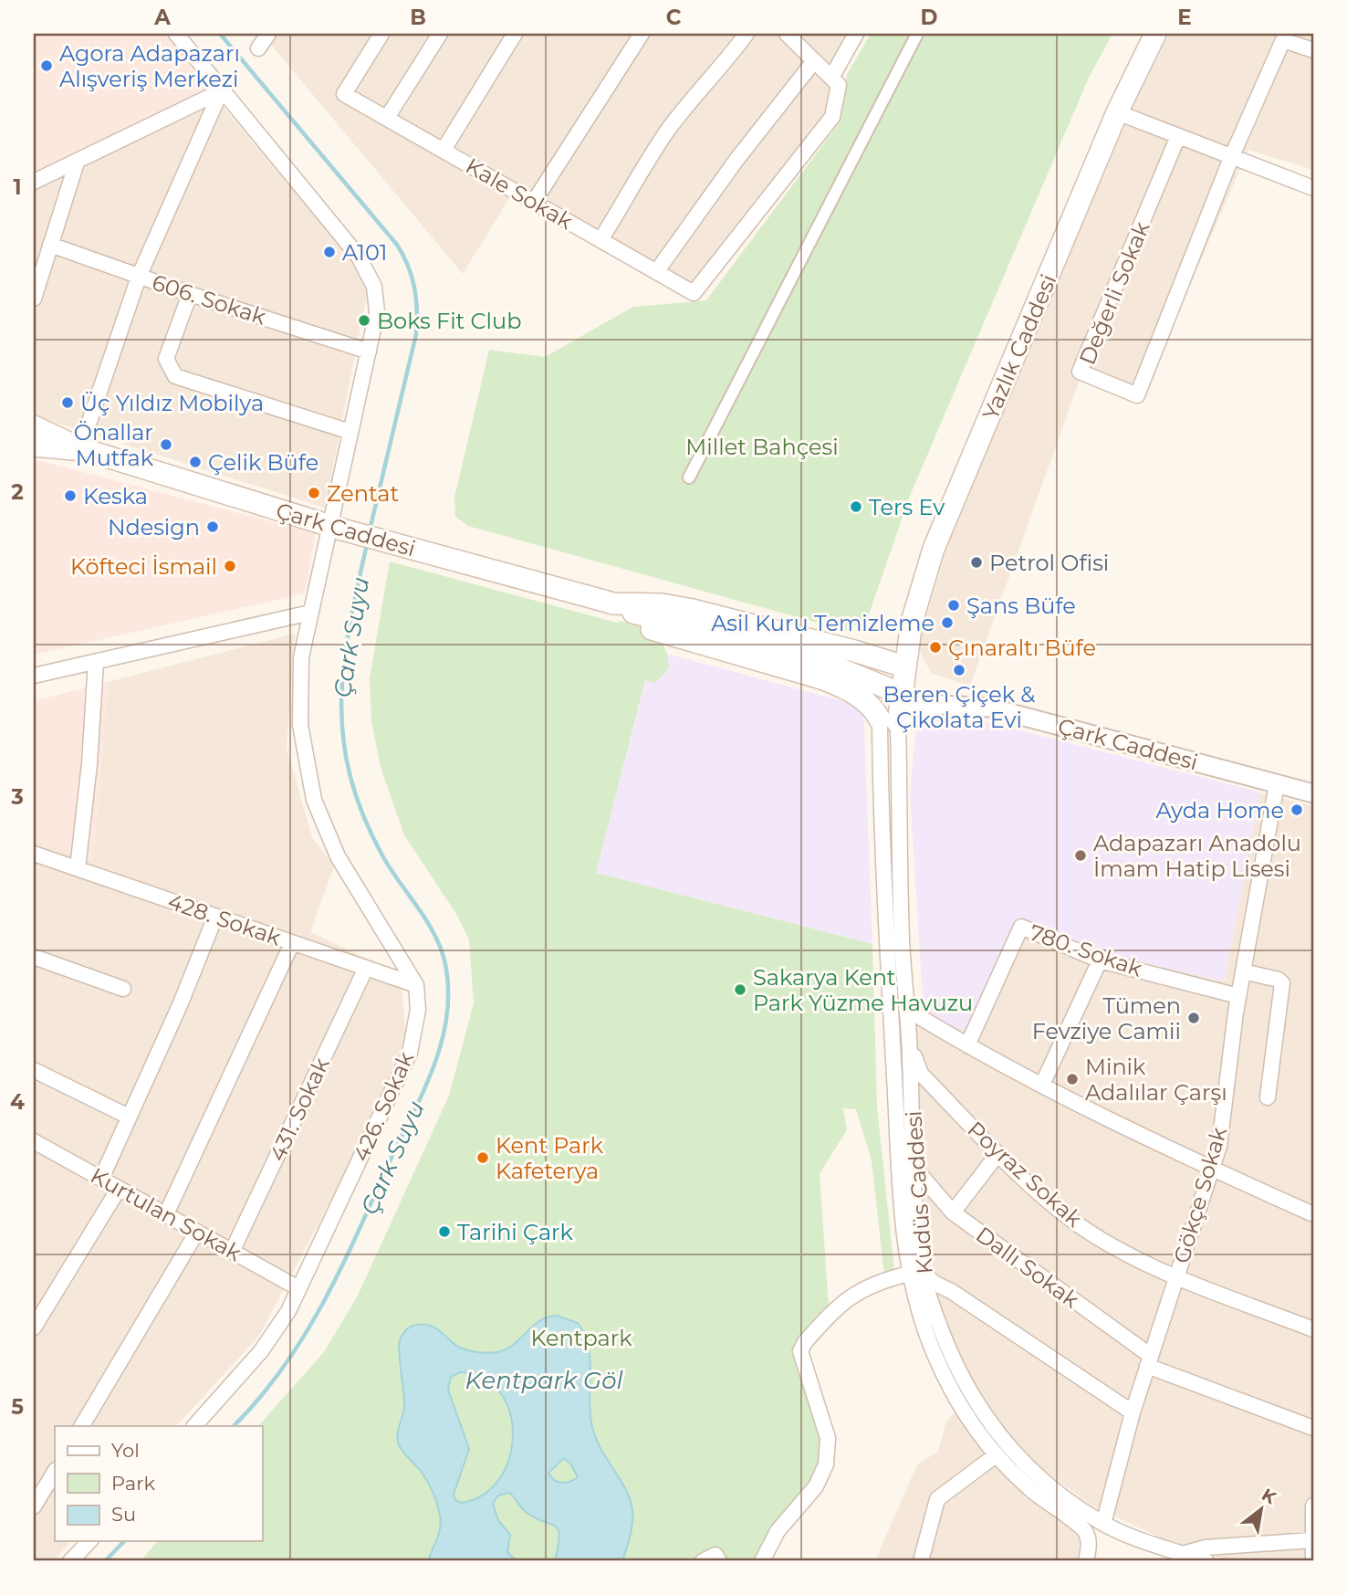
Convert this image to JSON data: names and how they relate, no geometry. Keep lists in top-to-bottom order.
{
  "streets": {
    "main road": ["Yazlık Caddesi", "Çark Caddesi"],
    "street": [
      "Kale Sokak",
      "Değerli Sokak",
      "606. Sokak",
      "428. Sokak",
      "780. Sokak",
      "426. Sokak",
      "431. Sokak",
      "Poyraz Sokak",
      "Kudüs Caddesi",
      "Gökçe Sokak",
      "Kurtulan Sokak",
      "Dallı Sokak"
    ]
  },
  "crossings": [
    ["Yazlık Caddesi", "Çark Caddesi"],
    ["Çark Caddesi", "Gökçe Sokak"],
    ["428. Sokak", "426. Sokak"],
    ["428. Sokak", "431. Sokak"],
    ["780. Sokak", "Gökçe Sokak"],
    ["426. Sokak", "Kurtulan Sokak"],
    ["431. Sokak", "Kurtulan Sokak"],
    ["Poyraz Sokak", "Kudüs Caddesi"],
    ["Poyraz Sokak", "Gökçe Sokak"],
    ["Kudüs Caddesi", "Gökçe Sokak"],
    ["Kudüs Caddesi", "Dallı Sokak"],
    ["Gökçe Sokak", "Dallı Sokak"]
  ],
  "water": ["Çark Suyu", "Kentpark Göl"],
  "parks": ["Millet Bahçesi", "Kentpark"],
  "places": [
    "Agora Adapazarı Alışveriş Merkezi",
    "A101",
    "Boks Fit Club",
    "Üç Yıldız Mobilya",
    "Önallar Mutfak",
    "Çelik Büfe",
    "Zentat",
    "Keska",
    "Ters Ev",
    "Ndesign",
    "Petrol Ofisi",
    "Köfteci İsmail",
    "Şans Büfe",
    "Asil Kuru Temizleme",
    "Çınaraltı Büfe",
    "Beren Çiçek & Çikolata Evi",
    "Ayda Home",
    "Adapazarı Anadolu İmam Hatip Lisesi",
    "Sakarya Kent Park Yüzme Havuzu",
    "Tümen Fevziye Camii",
    "Minik Adalılar Çarşı",
    "Kent Park Kafeterya",
    "Tarihi Çark"
  ],
  "legend": ["Yol", "Park", "Su"],
  "north": "top right",
  "grid": {
    "columns": [
      "A",
      "B",
      "C",
      "D",
      "E"
    ],
    "rows": [
      "1",
      "2",
      "3",
      "4",
      "5"
    ]
  }
}
